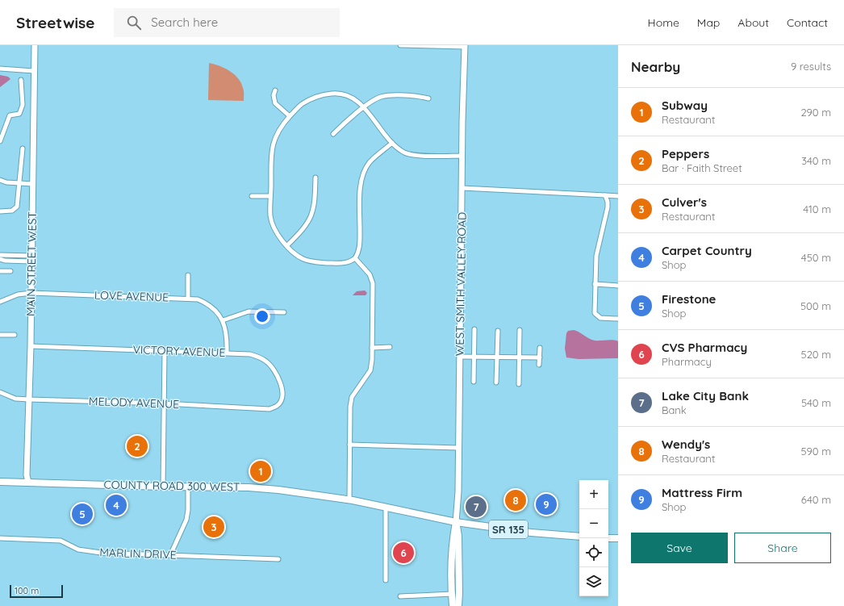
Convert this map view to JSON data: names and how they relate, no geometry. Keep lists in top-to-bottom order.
{
  "streets": {
    "main road": [
      "MAIN STREET WEST",
      "WEST SMITH VALLEY ROAD",
      "COUNTY ROAD 300 WEST",
      "SR 135"
    ],
    "street": [
      "LOVE AVENUE",
      "VICTORY AVENUE",
      "MELODY AVENUE",
      "MARLIN DRIVE"
    ]
  },
  "crossings": [
    ["MAIN STREET WEST", "LOVE AVENUE"],
    ["MAIN STREET WEST", "VICTORY AVENUE"],
    ["MAIN STREET WEST", "MELODY AVENUE"],
    ["MAIN STREET WEST", "COUNTY ROAD 300 WEST"],
    ["WEST SMITH VALLEY ROAD", "COUNTY ROAD 300 WEST"],
    ["WEST SMITH VALLEY ROAD", "SR 135"],
    ["LOVE AVENUE", "VICTORY AVENUE"],
    ["VICTORY AVENUE", "MELODY AVENUE"],
    ["COUNTY ROAD 300 WEST", "SR 135"]
  ],
  "scale_bar": "100 m",
  "page": {
    "header": "Streetwise",
    "search": "Search here",
    "nav": [
      "Home",
      "Map",
      "About",
      "Contact"
    ],
    "heading": ["Nearby", "9 results"],
    "list": [
      {
        "mark": "1",
        "name": "Subway",
        "note": "Restaurant",
        "value": "290 m"
      },
      {
        "mark": "2",
        "name": "Peppers",
        "note": "Bar · Faith Street",
        "value": "340 m"
      },
      {
        "mark": "3",
        "name": "Culver's",
        "note": "Restaurant",
        "value": "410 m"
      },
      {
        "mark": "4",
        "name": "Carpet Country",
        "note": "Shop",
        "value": "450 m"
      },
      {
        "mark": "5",
        "name": "Firestone",
        "note": "Shop",
        "value": "500 m"
      },
      {
        "mark": "6",
        "name": "CVS Pharmacy",
        "note": "Pharmacy",
        "value": "520 m"
      },
      {
        "mark": "7",
        "name": "Lake City Bank",
        "note": "Bank",
        "value": "540 m"
      },
      {
        "mark": "8",
        "name": "Wendy's",
        "note": "Restaurant",
        "value": "590 m"
      },
      {
        "mark": "9",
        "name": "Mattress Firm",
        "note": "Shop",
        "value": "640 m"
      }
    ],
    "pins": [
      "2",
      "1",
      "8",
      "9",
      "4",
      "7",
      "5",
      "3",
      "6"
    ],
    "map_buttons": ["+", "−"],
    "buttons": ["Save", "Share"],
    "scale": "100 m"
  }
}
